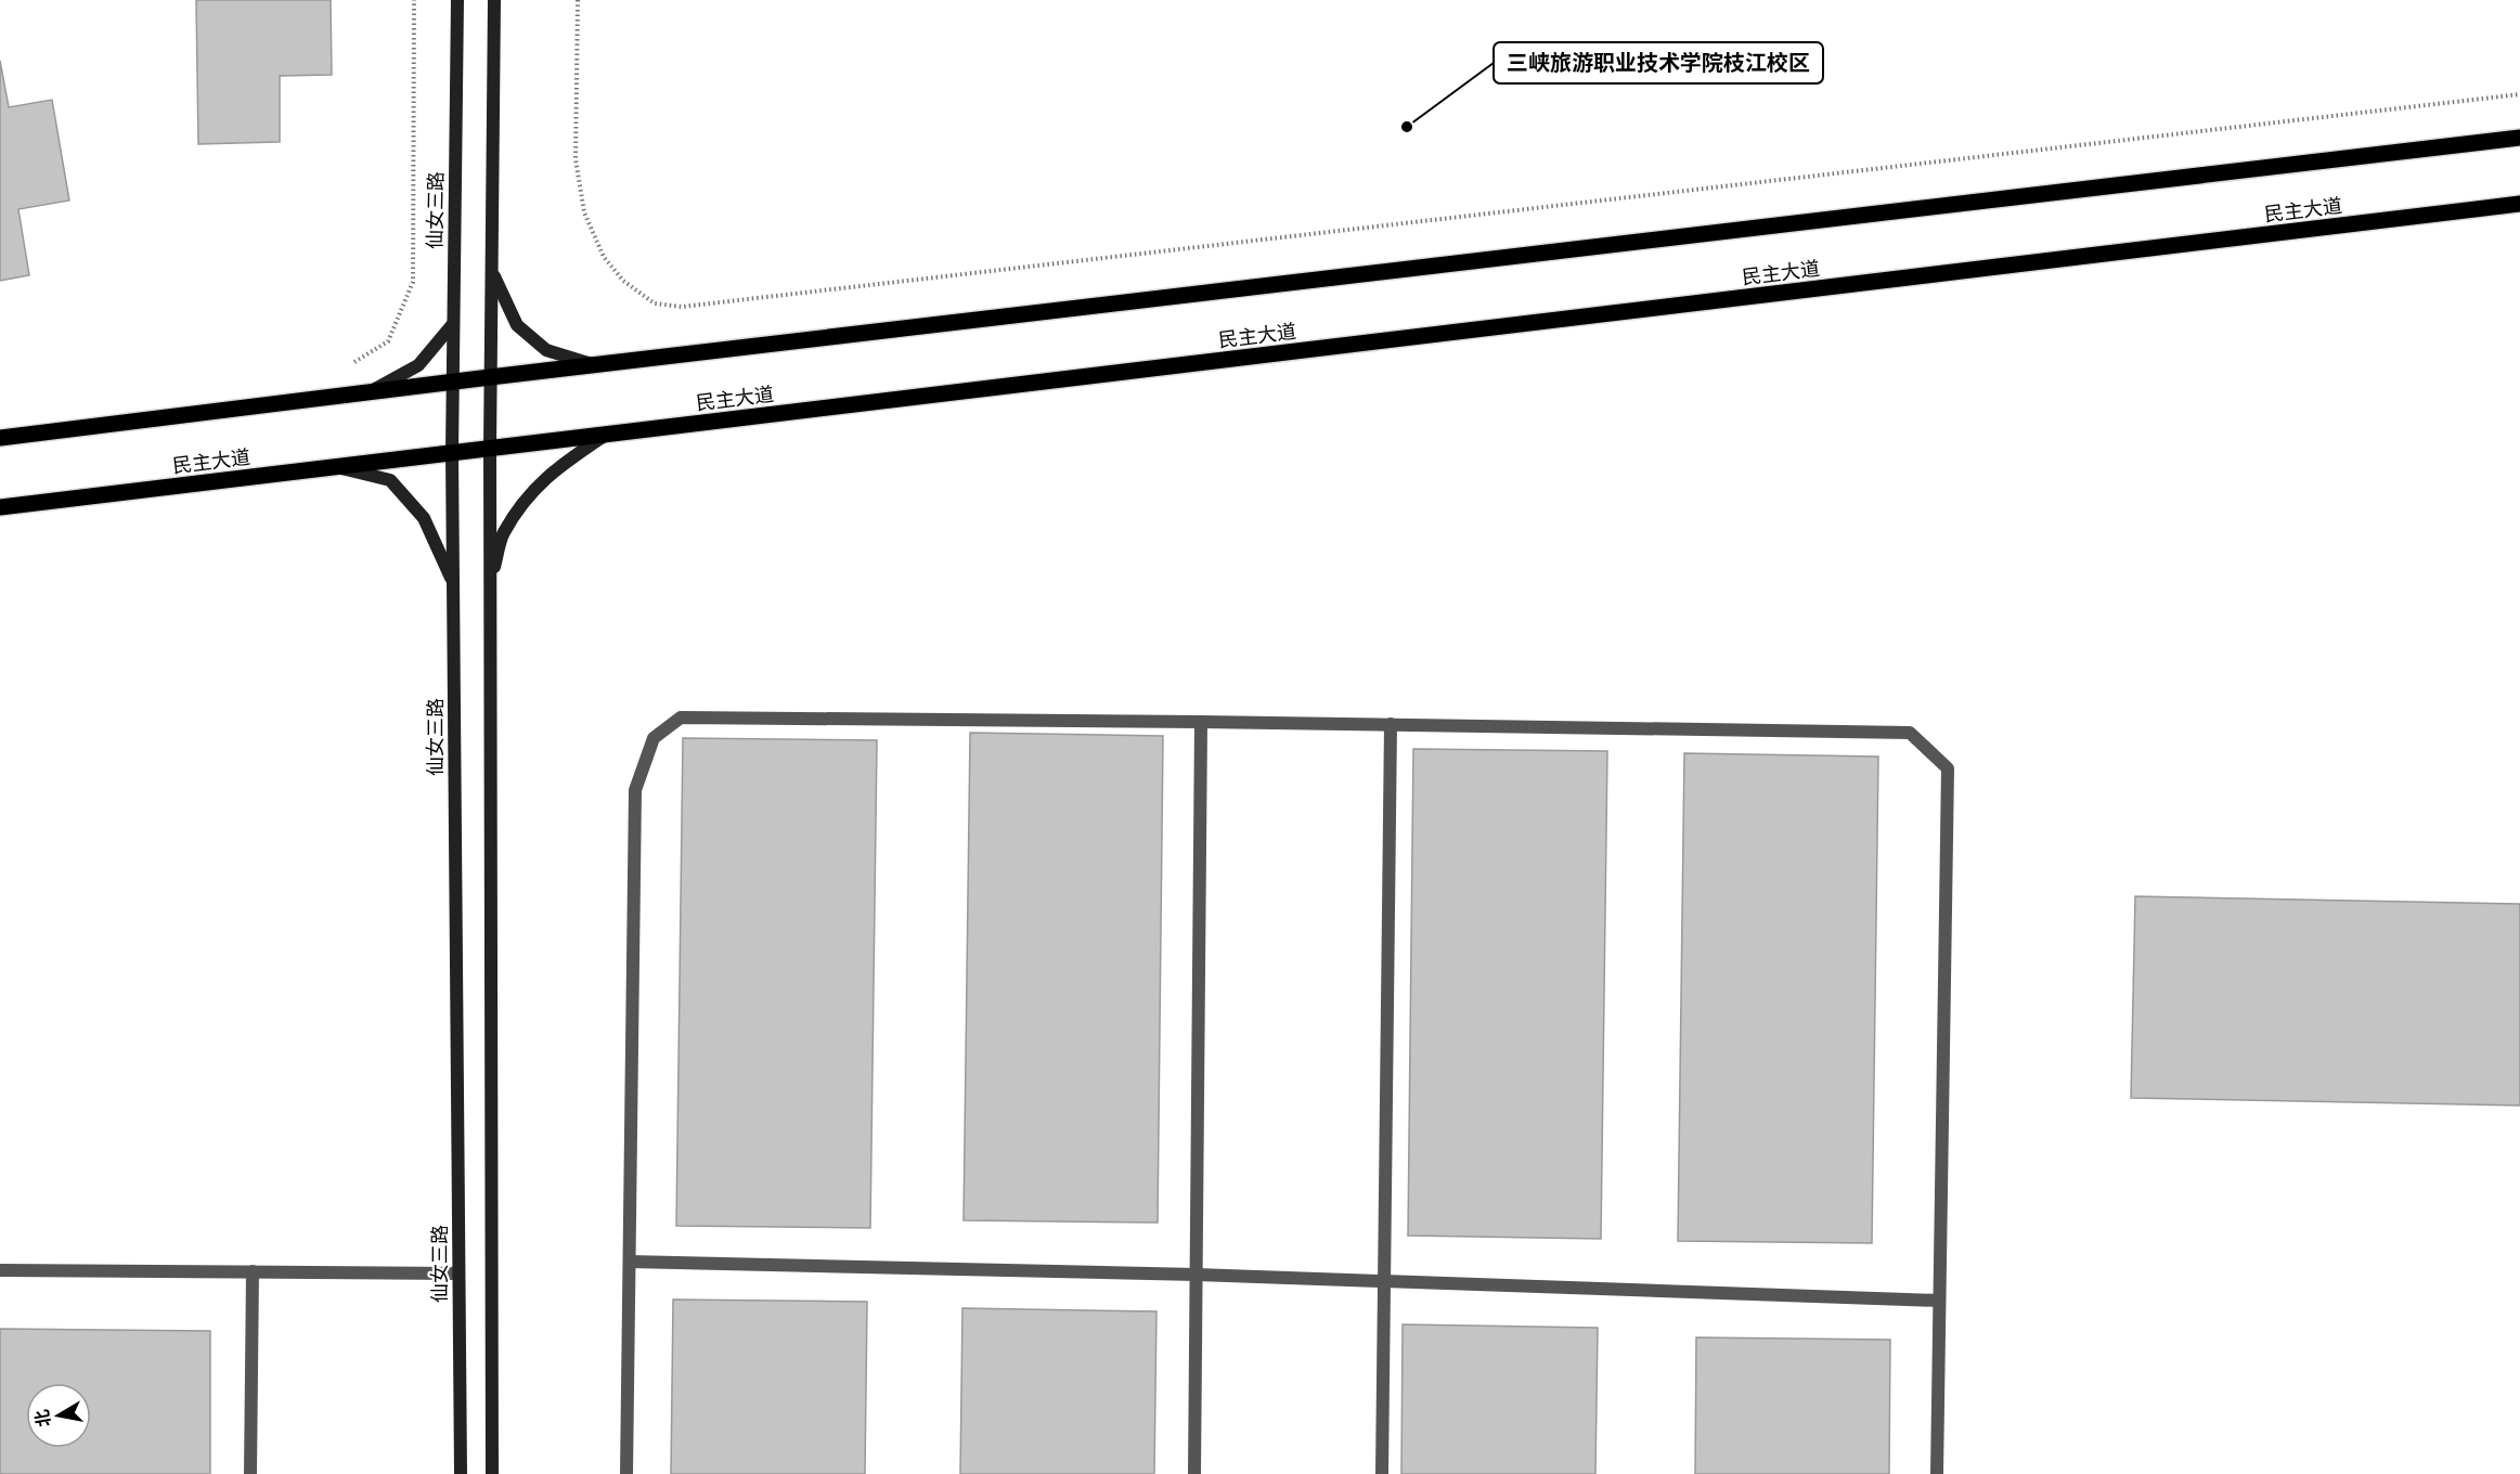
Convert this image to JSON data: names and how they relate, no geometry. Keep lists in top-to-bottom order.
{
  "streets": {
    "main road": ["民主大道"],
    "street": ["仙女三路"]
  },
  "crossings": [
    ["民主大道", "仙女三路"]
  ],
  "places": ["三峡旅游职业技术学院枝江校区"],
  "north": "left"
}
